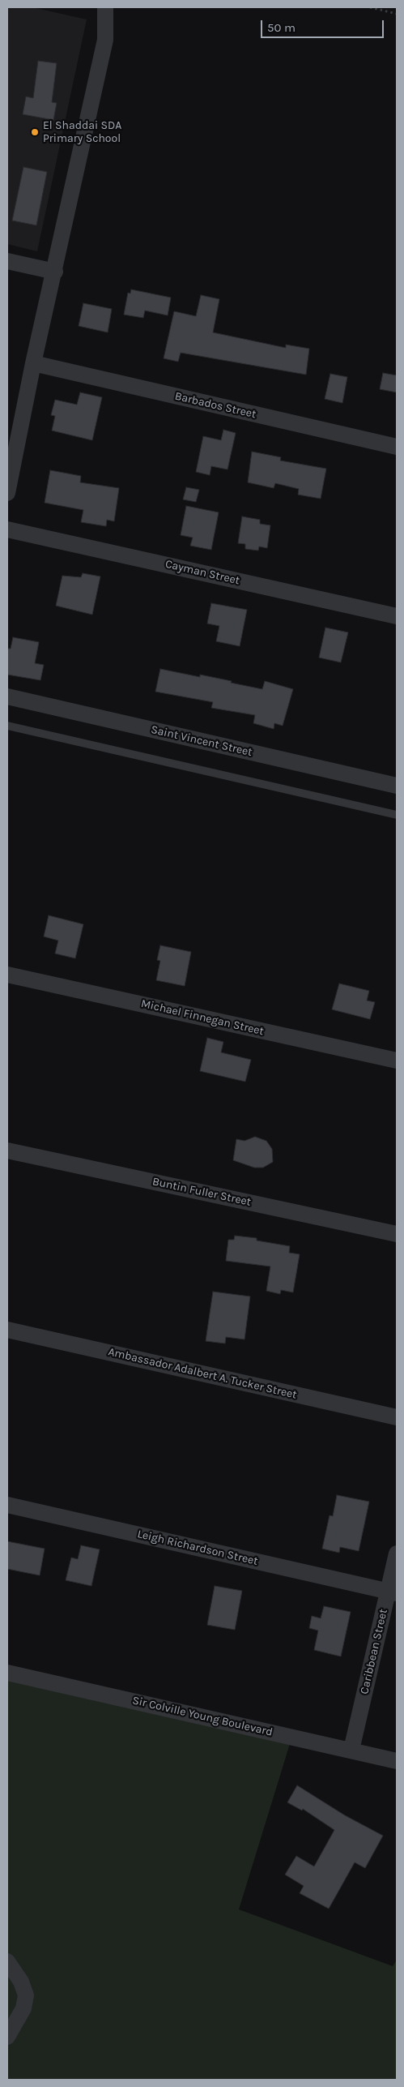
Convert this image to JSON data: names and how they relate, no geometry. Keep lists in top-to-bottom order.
{
  "streets": {
    "street": [
      "Barbados Street",
      "Cayman Street",
      "Saint Vincent Street",
      "Michael Finnegan Street",
      "Buntin Fuller Street",
      "Ambassador Adalbert A. Tucker Street",
      "Leigh Richardson Street",
      "Caribbean Street",
      "Sir Colville Young Boulevard"
    ]
  },
  "crossings": [
    ["Leigh Richardson Street", "Caribbean Street"],
    ["Caribbean Street", "Sir Colville Young Boulevard"]
  ],
  "places": ["El Shaddai SDA Primary School"],
  "scale_bar": "50 m"
}
